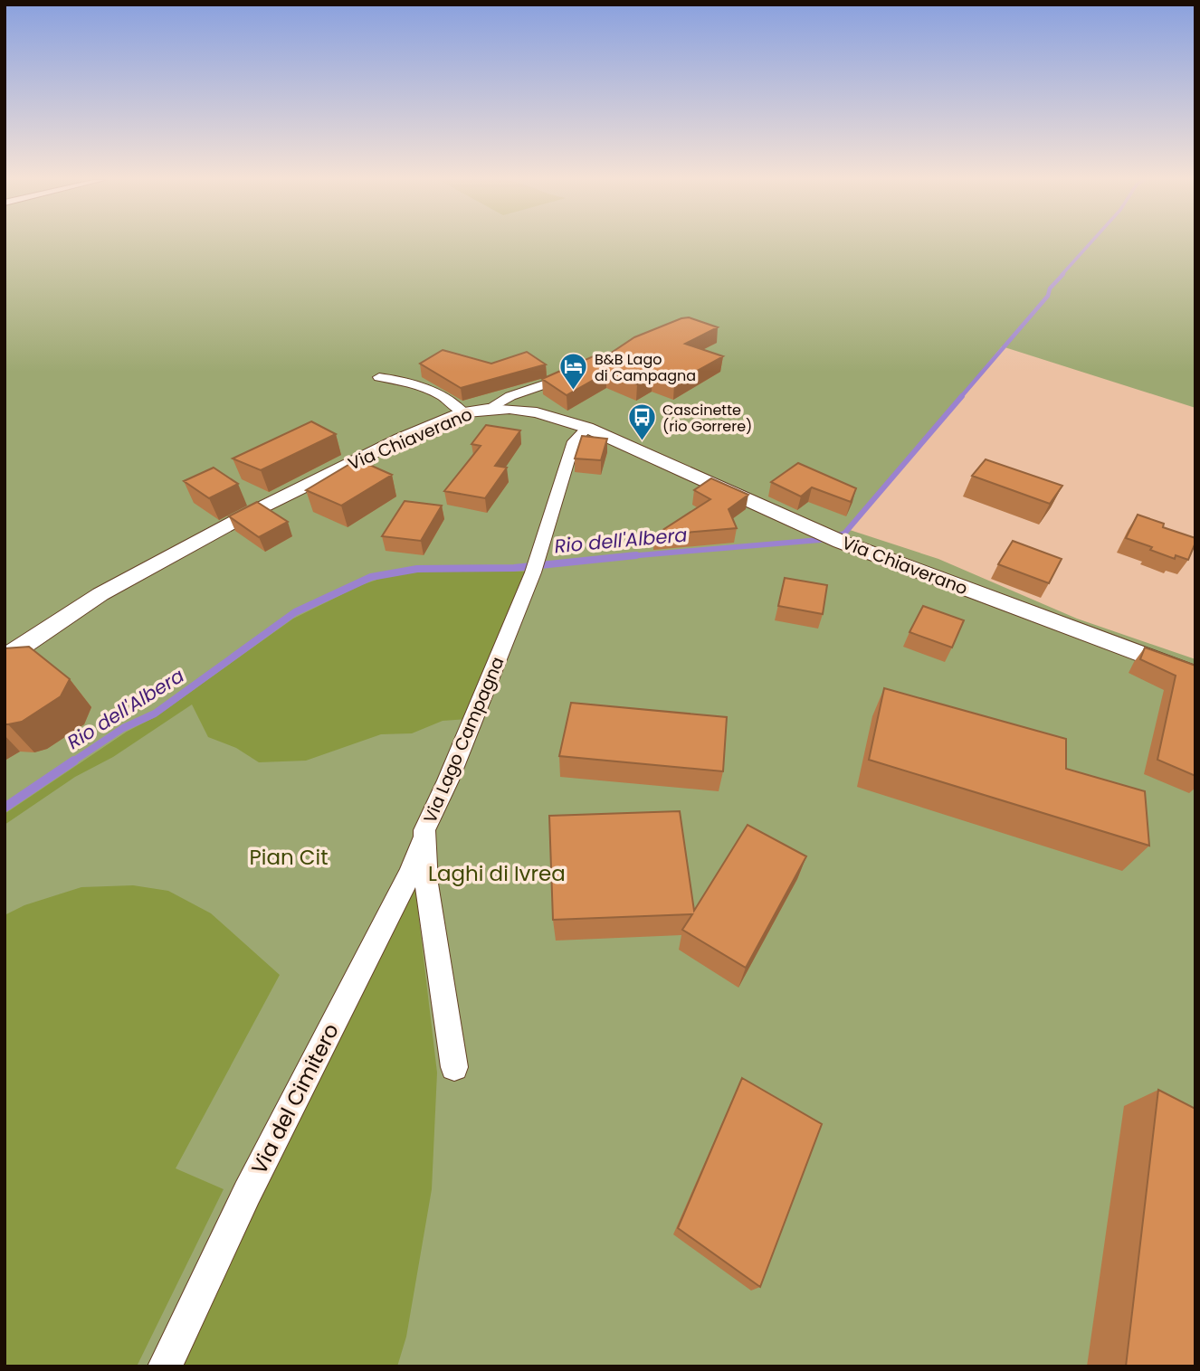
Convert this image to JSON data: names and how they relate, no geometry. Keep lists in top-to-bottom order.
{
  "streets": {
    "street": ["Via Chiaverano", "Via Lago Campagna", "Via del Cimitero"]
  },
  "crossings": [
    ["Via Chiaverano", "Via Lago Campagna"],
    ["Via Lago Campagna", "Via del Cimitero"]
  ],
  "water": ["Rio dell'Albera"],
  "parks": ["Pian Cit", "Laghi di Ivrea"],
  "places": {
    "hotel": ["B&B Lago di Campagna"],
    "bus stop": ["Cascinette (rio Gorrere)"]
  }
}
